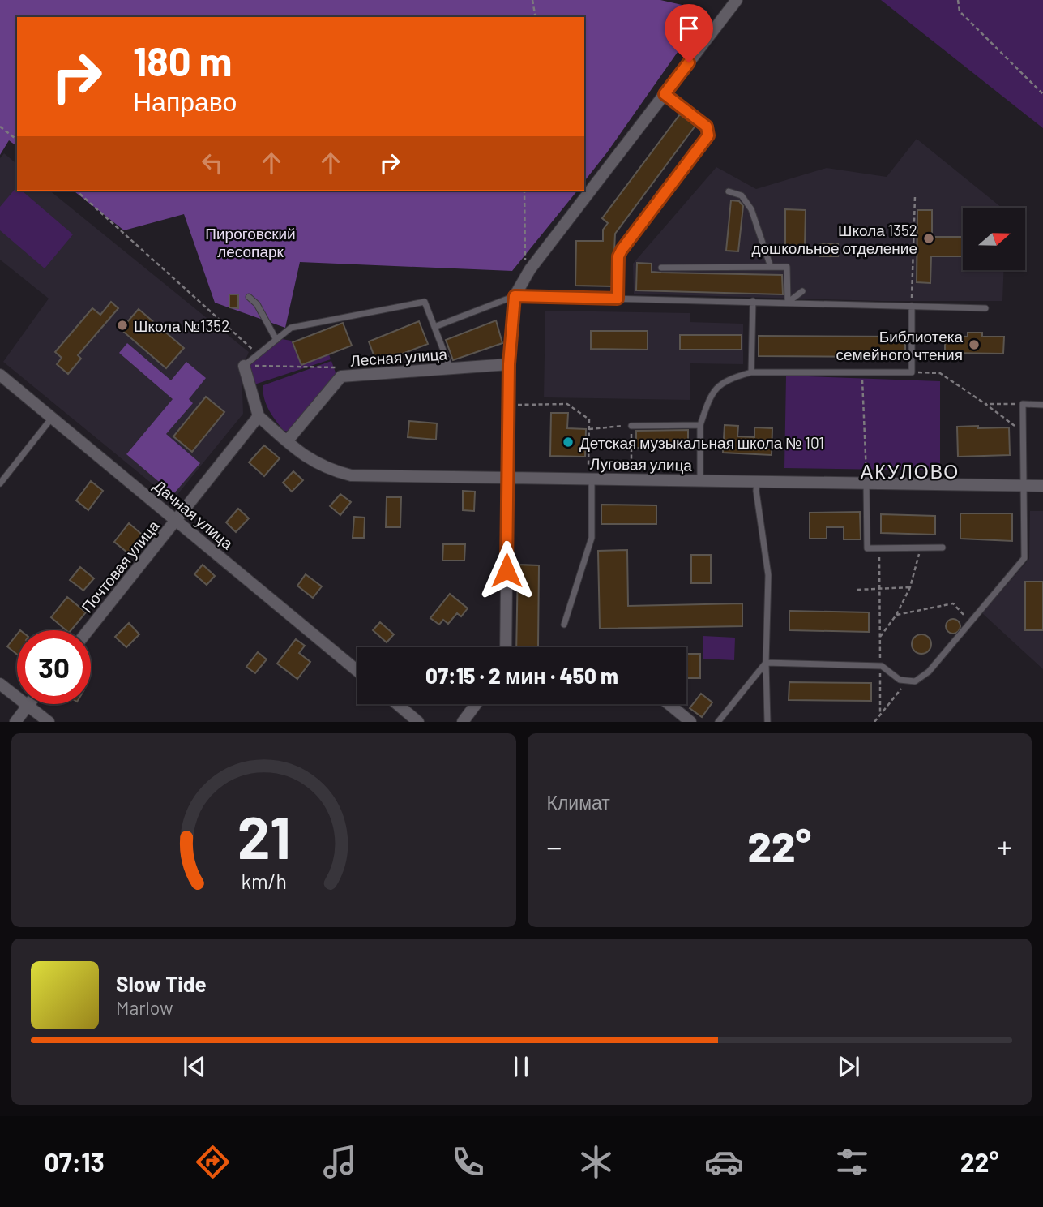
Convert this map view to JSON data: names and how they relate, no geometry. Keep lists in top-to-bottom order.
{
  "streets": {
    "street": [
      "Лесная улица",
      "Луговая улица",
      "Дачная улица",
      "Почтовая улица"
    ]
  },
  "crossings": [
    ["Лесная улица", "Луговая улица"],
    ["Луговая улица", "Почтовая улица"],
    ["Дачная улица", "Почтовая улица"]
  ],
  "districts": ["АКУЛОВО"],
  "parks": ["Пироговский лесопарк"],
  "places": [
    "Школа 1352 дошкольное отделение",
    "Школа №1352",
    "Библиотека семейного чтения",
    "Детская музыкальная школа № 101"
  ],
  "north": "right",
  "page": {
    "turn": ["180 m", "Направо"],
    "limit": "30",
    "trip": "07:15 · 2 мин · 450 m",
    "tile": "Климат",
    "heat": ["−", "22°", "+"],
    "song": ["Slow Tide", "Marlow"],
    "tabs": ["07:13", "22°"],
    "gauge": ["21", "km/h"]
  }
}
